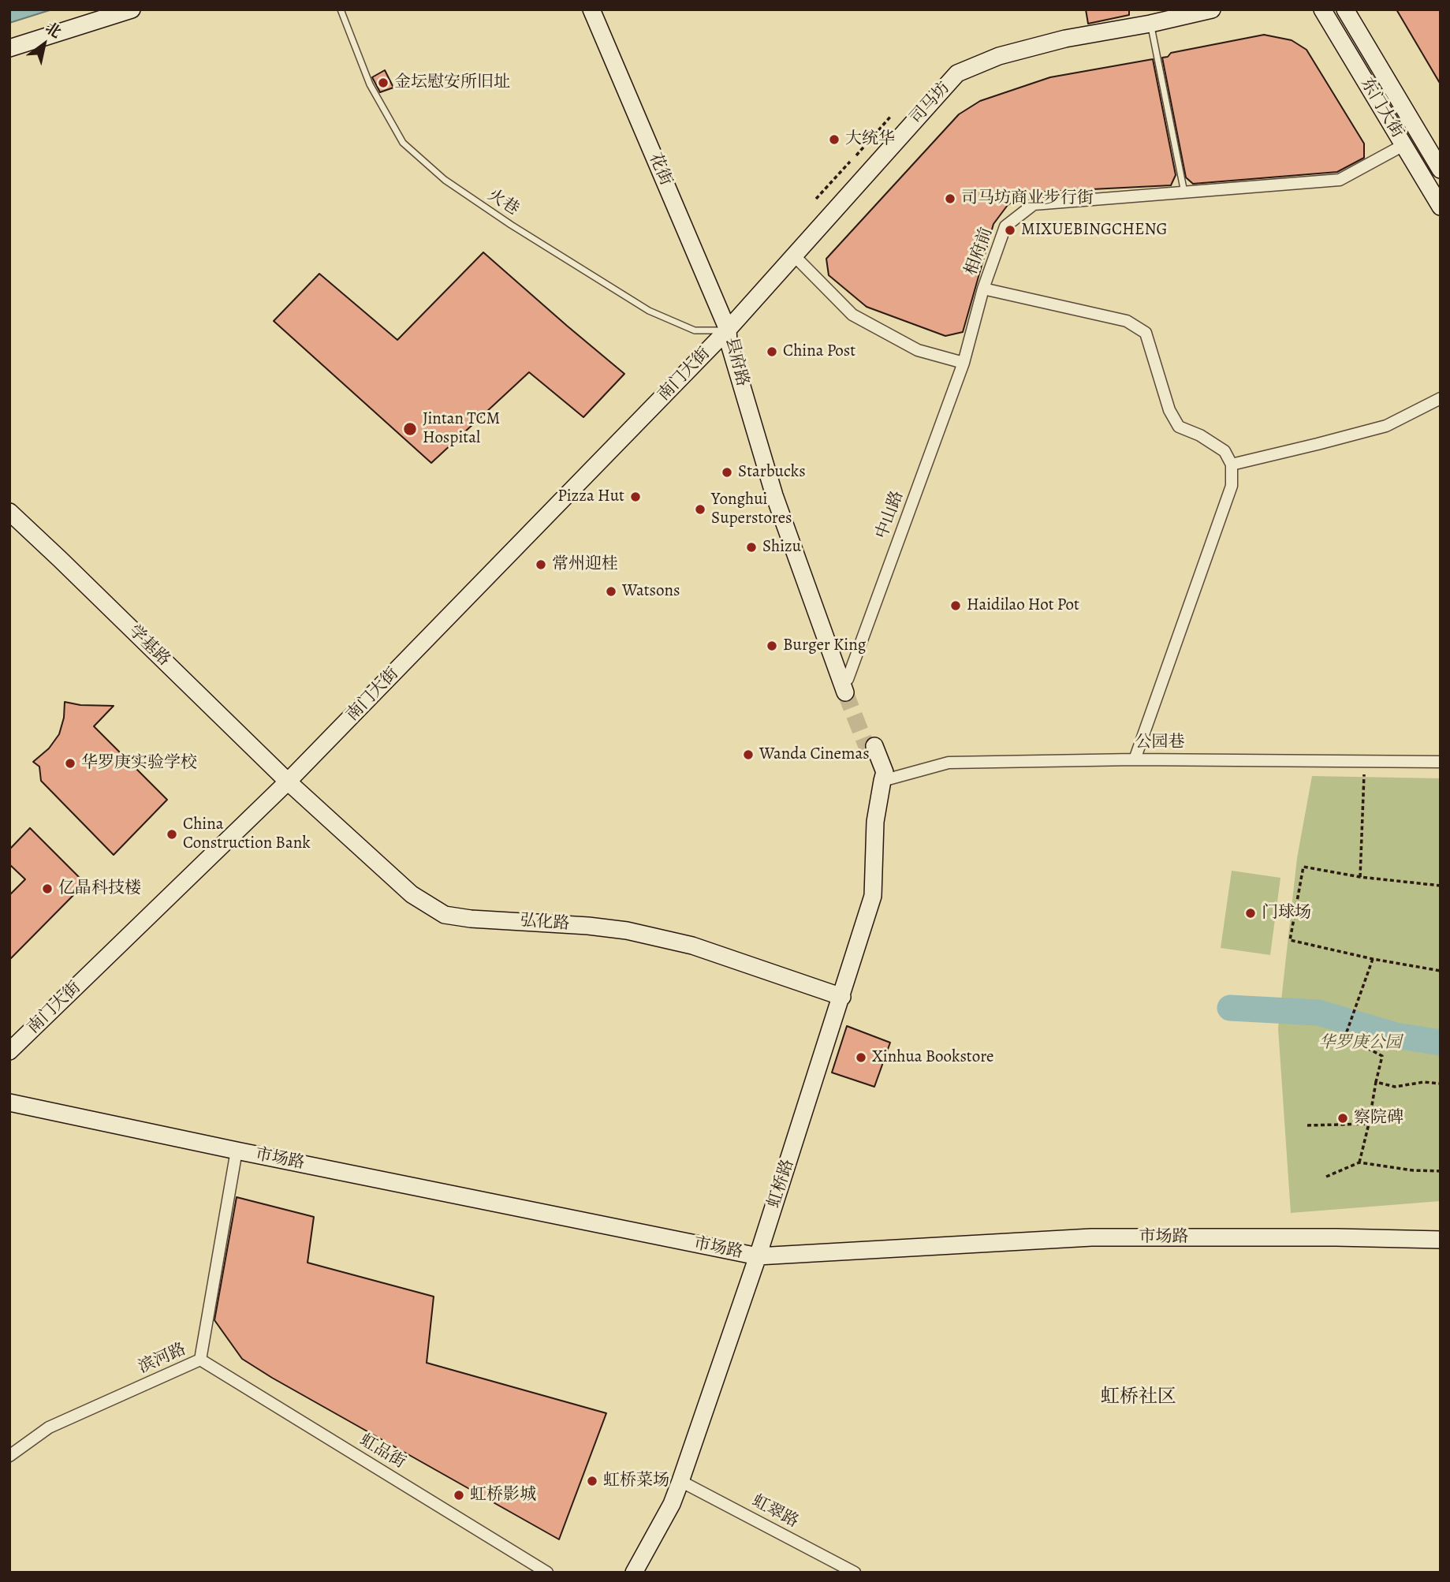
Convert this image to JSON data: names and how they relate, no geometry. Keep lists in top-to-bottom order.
{
  "streets": {
    "street": [
      "司马坊",
      "东门大街",
      "花街",
      "相府前",
      "县府路",
      "南门大街",
      "中山路",
      "学基路",
      "公园巷",
      "弘化路",
      "市场路",
      "虹桥路",
      "滨河路",
      "虹品街",
      "虹翠路"
    ],
    "lane": ["火巷"]
  },
  "crossings": [
    ["司马坊", "花街"],
    ["司马坊", "火巷"],
    ["司马坊", "县府路"],
    ["司马坊", "南门大街"],
    ["东门大街", "相府前"],
    ["花街", "火巷"],
    ["花街", "县府路"],
    ["花街", "南门大街"],
    ["火巷", "县府路"],
    ["火巷", "南门大街"],
    ["相府前", "中山路"],
    ["县府路", "南门大街"],
    ["县府路", "中山路"],
    ["南门大街", "学基路"],
    ["南门大街", "弘化路"],
    ["学基路", "弘化路"],
    ["公园巷", "虹桥路"],
    ["弘化路", "虹桥路"],
    ["市场路", "虹桥路"],
    ["市场路", "滨河路"],
    ["虹桥路", "虹翠路"],
    ["滨河路", "虹品街"]
  ],
  "districts": ["虹桥社区"],
  "parks": ["华罗庚公园"],
  "places": [
    "金坛慰安所旧址",
    "大统华",
    "司马坊商业步行街",
    "MIXUEBINGCHENG",
    "China Post",
    "Jintan TCM Hospital",
    "Starbucks",
    "Pizza Hut",
    "Yonghui Superstores",
    "Shizu",
    "常州迎桂",
    "Watsons",
    "Haidilao Hot Pot",
    "Burger King",
    "Wanda Cinemas",
    "华罗庚实验学校",
    "China Construction Bank",
    "亿晶科技楼",
    "门球场",
    "Xinhua Bookstore",
    "察院碑",
    "虹桥菜场",
    "虹桥影城"
  ],
  "north": "top right"
}
